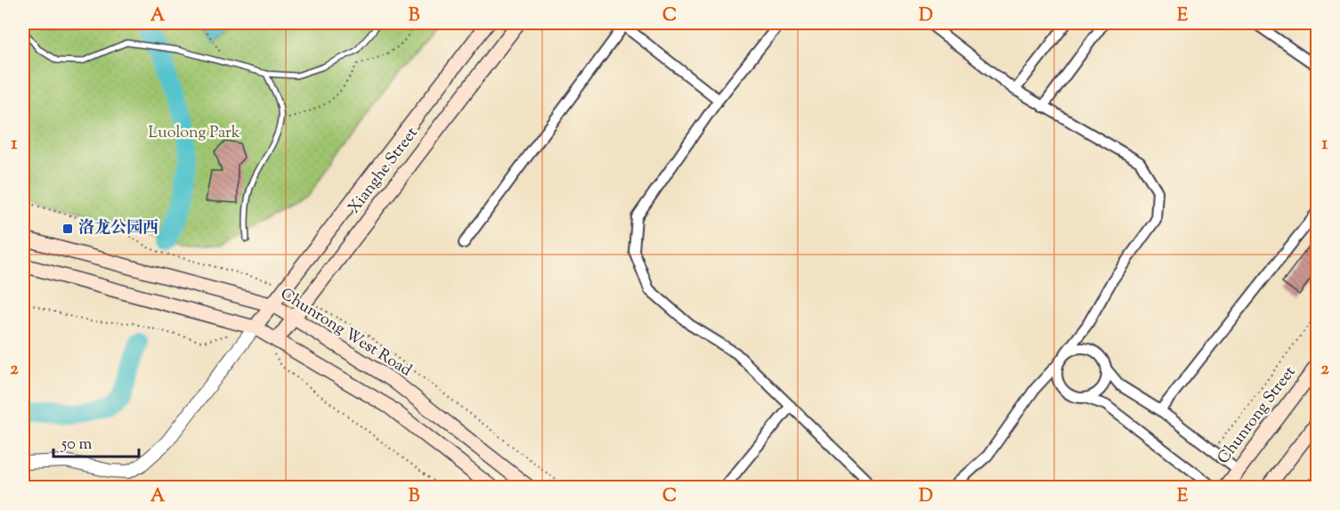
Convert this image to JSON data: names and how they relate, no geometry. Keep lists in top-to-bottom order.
{
  "streets": {
    "main road": ["Xianghe Street", "Chunrong West Road", "Chunrong Street"]
  },
  "crossings": [
    ["Xianghe Street", "Chunrong West Road"]
  ],
  "parks": ["Luolong Park"],
  "places": {
    "transit": ["洛龙公园西"]
  },
  "scale_bar": "50 m",
  "grid": {
    "columns": [
      "A",
      "B",
      "C",
      "D",
      "E"
    ],
    "rows": ["1", "2"]
  }
}
